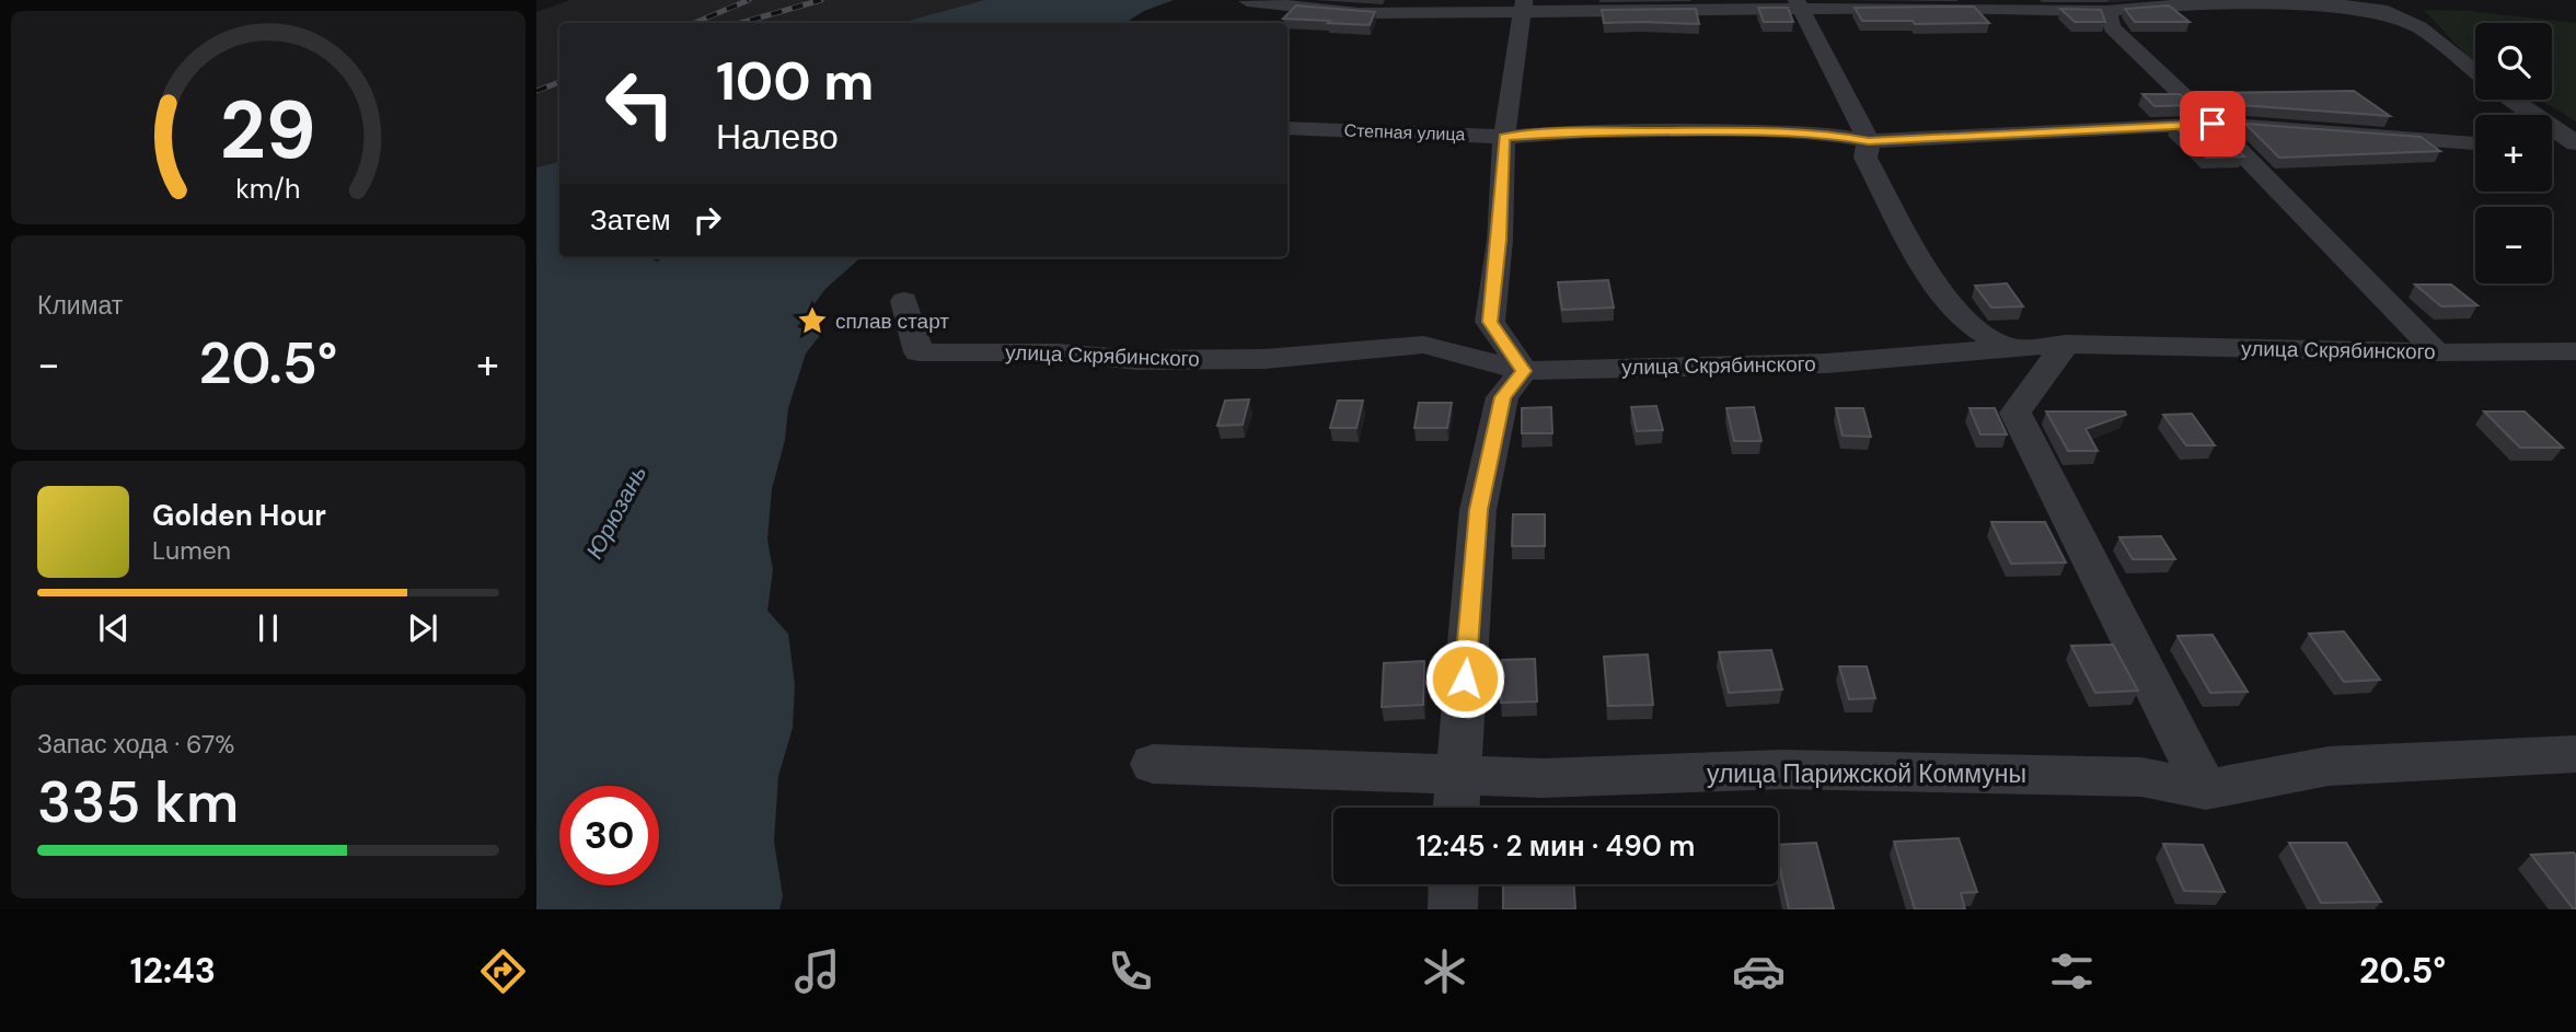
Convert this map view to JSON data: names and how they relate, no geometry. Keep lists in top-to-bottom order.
{
  "streets": {
    "street": ["Степная улица", "улица Скрябинского", "улица Парижской Коммуны"]
  },
  "water": ["Юрюзань"],
  "places": {
    "place": ["сплав старт"]
  },
  "page": {
    "map_buttons": ["+", "−"],
    "turn": ["100 m", "Налево"],
    "then": "Затем",
    "tile": [
      "Климат",
      ["Запас хода · 67%", "335 km"]
    ],
    "heat": ["−", "20.5°", "+"],
    "song": ["Golden Hour", "Lumen"],
    "limit": "30",
    "trip": "12:45 · 2 мин · 490 m",
    "tabs": ["12:43", "20.5°"],
    "gauge": ["29", "km/h"]
  }
}
